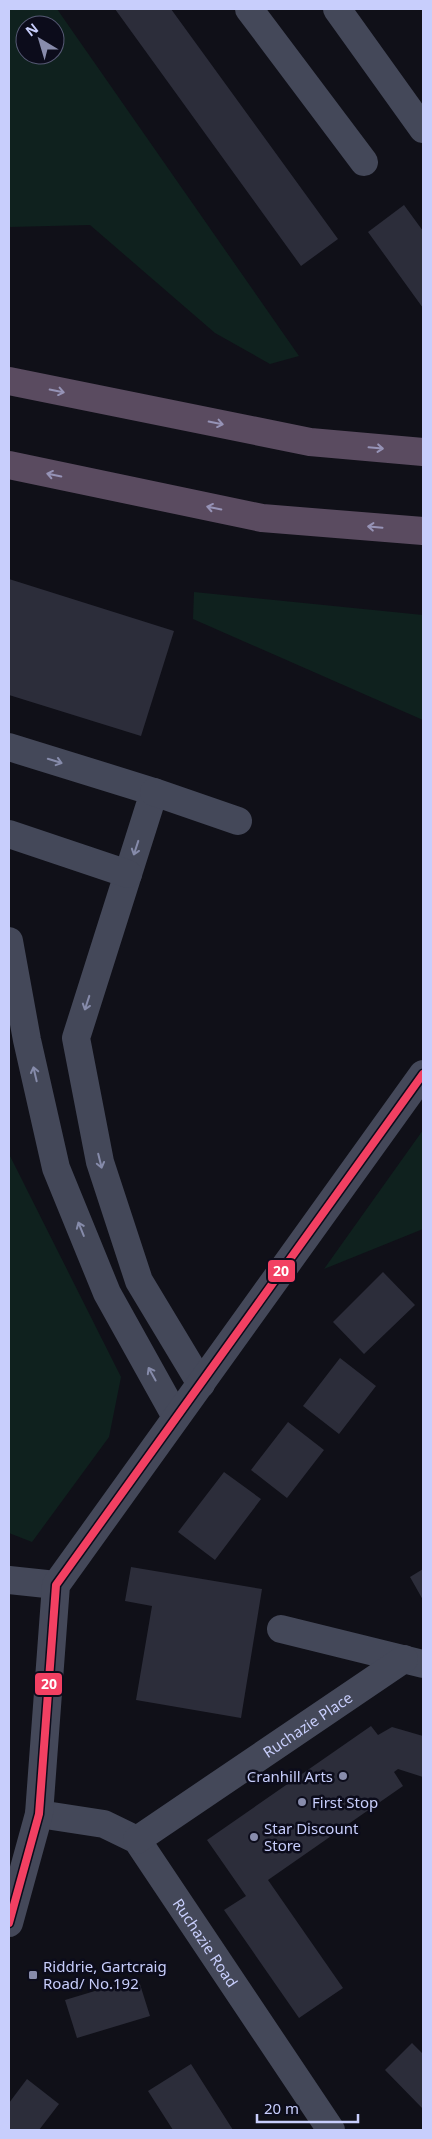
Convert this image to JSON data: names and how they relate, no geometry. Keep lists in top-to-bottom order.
{
  "streets": {
    "street": ["Ruchazie Place", "Ruchazie Road"]
  },
  "crossings": [
    ["Ruchazie Place", "Ruchazie Road"]
  ],
  "places": {
    "other": ["Cranhill Arts", "First Stop", "Star Discount Store"],
    "transit": ["Riddrie, Gartcraig Road/ No.192"]
  },
  "lines": ["transit line 20"],
  "scale_bar": "20 m",
  "north": "top left"
}
